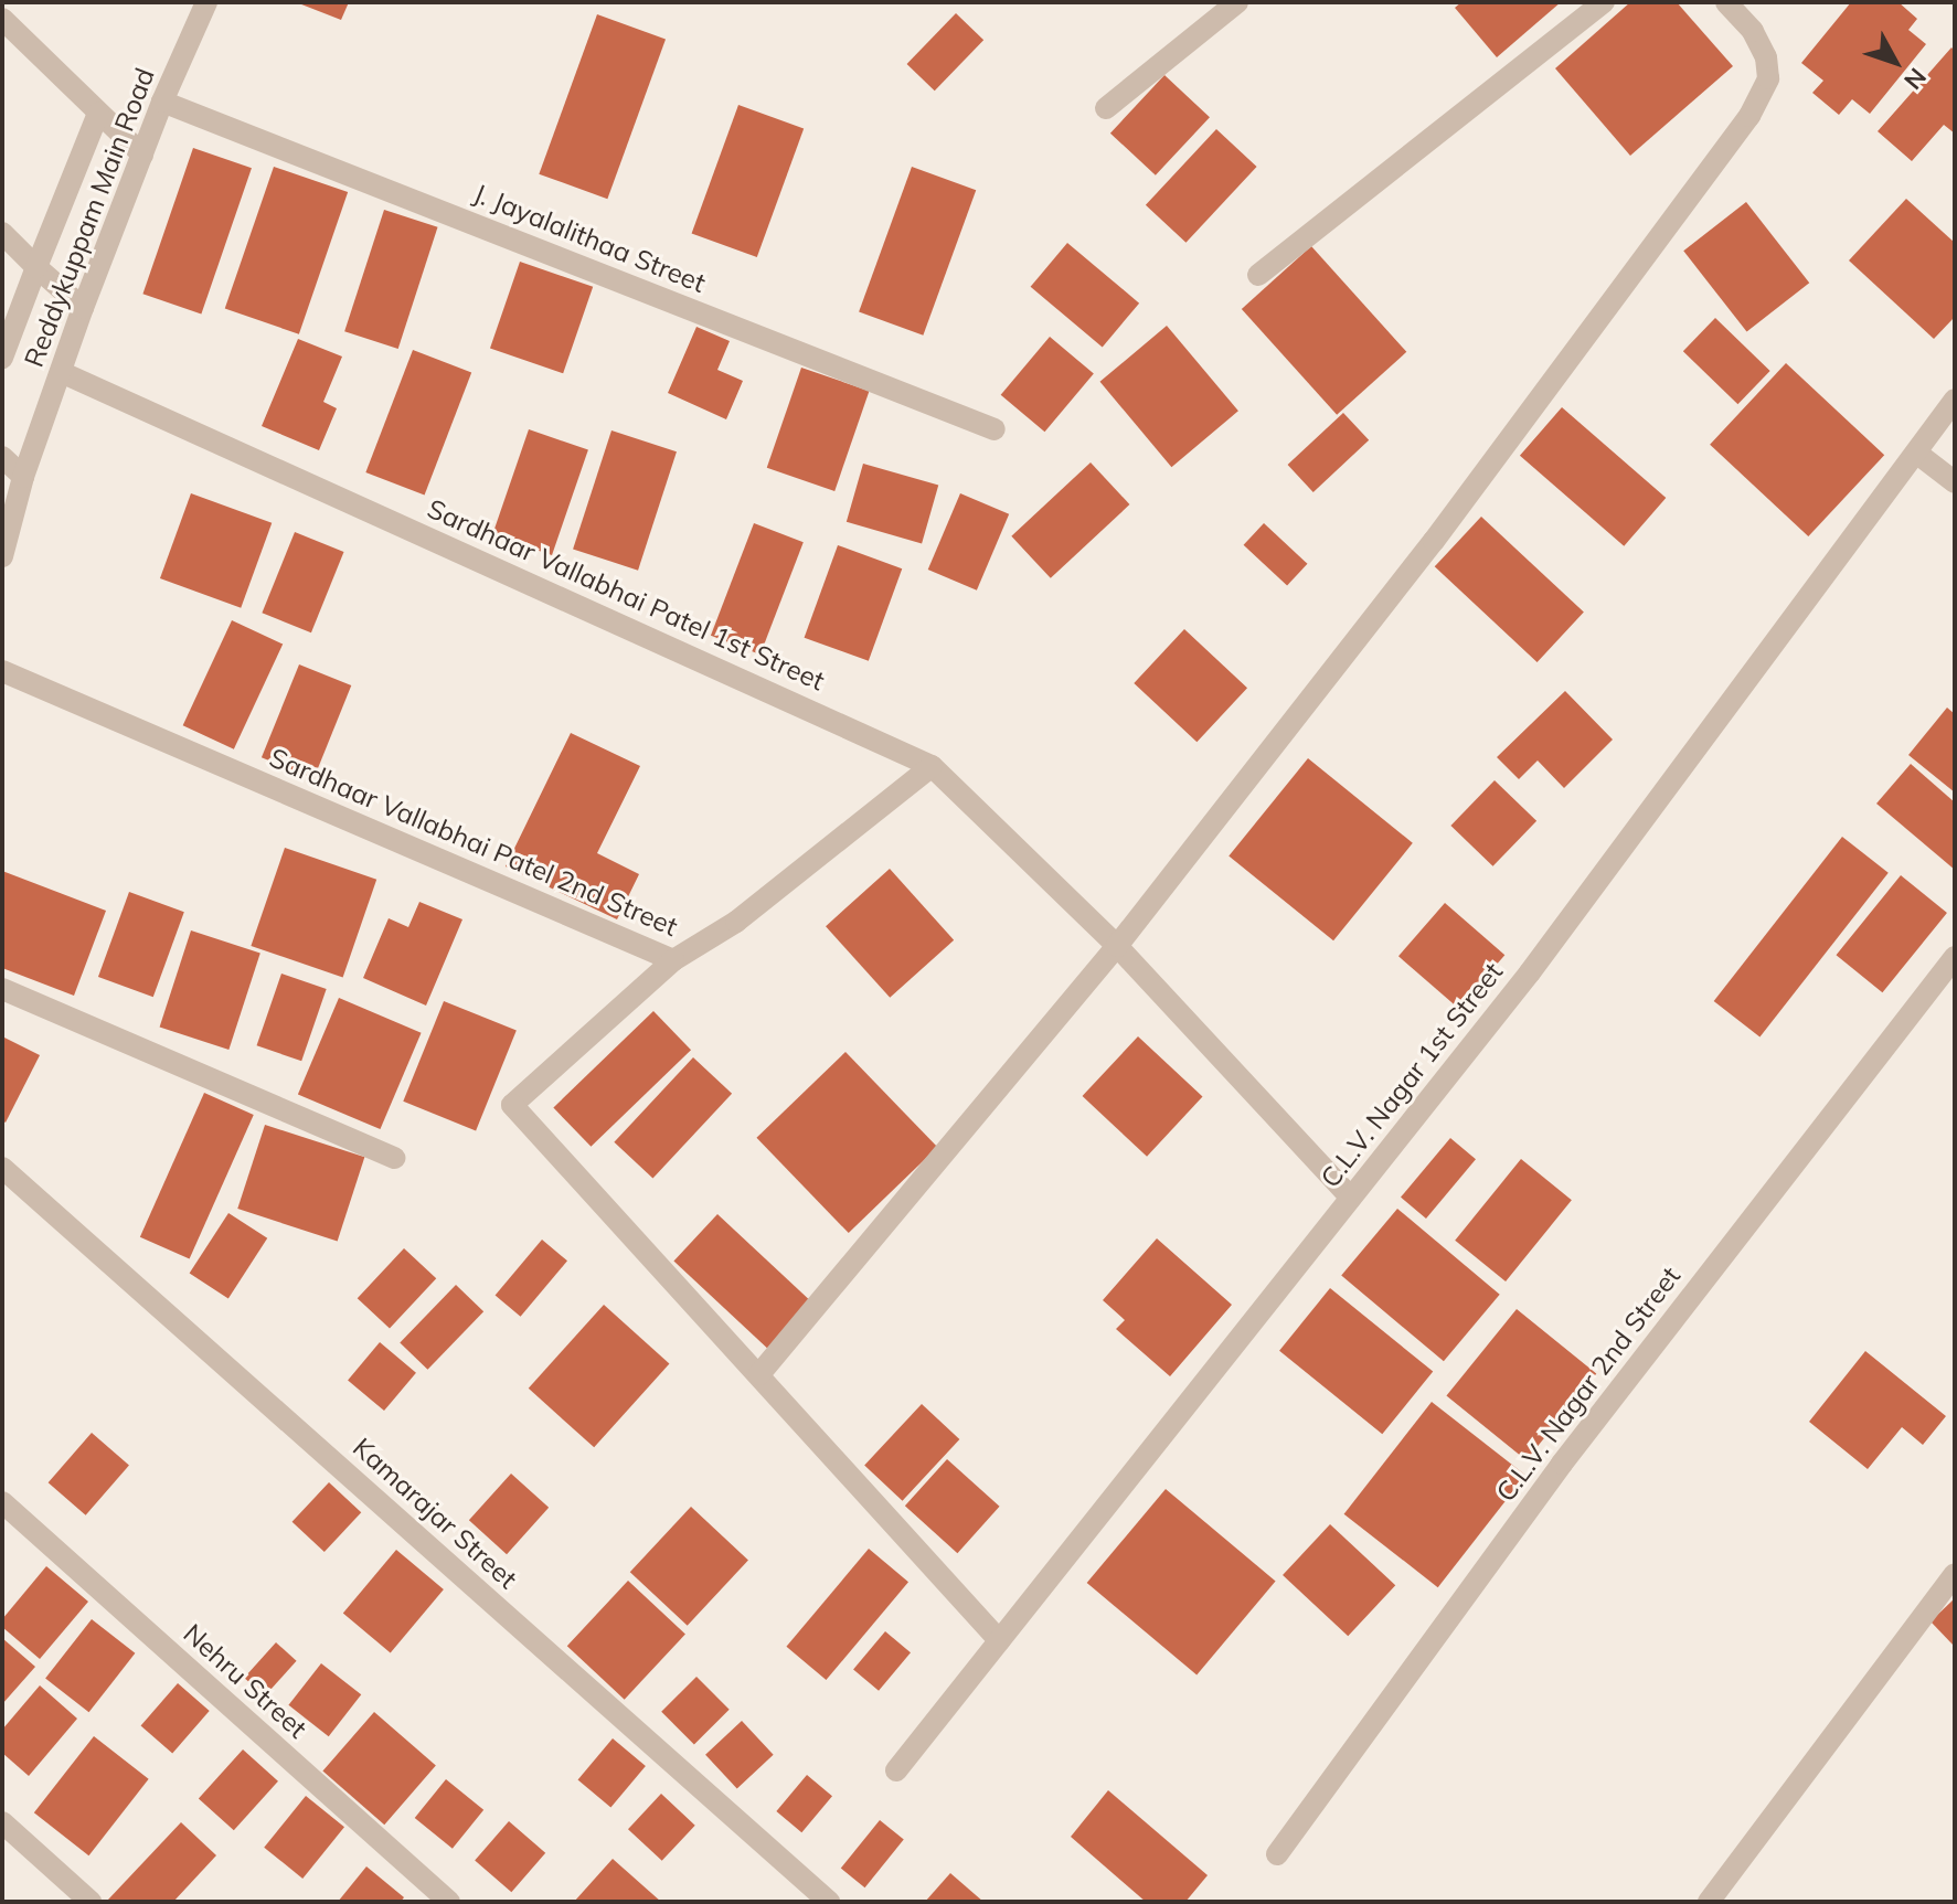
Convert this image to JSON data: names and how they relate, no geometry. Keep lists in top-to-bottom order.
{
  "streets": {
    "street": [
      "Reddykuppam Main Road",
      "J. Jayalalithaa Street",
      "Sardhaar Vallabhai Patel 1st Street",
      "Sardhaar Vallabhai Patel 2nd Street",
      "C.L.V. Nagar 1st Street",
      "C.L.V. Nagar 2nd Street",
      "Kamarajar Street",
      "Nehru Street"
    ]
  },
  "crossings": [
    ["Reddykuppam Main Road", "J. Jayalalithaa Street"],
    ["Reddykuppam Main Road", "Sardhaar Vallabhai Patel 1st Street"],
    ["Sardhaar Vallabhai Patel 1st Street", "Sardhaar Vallabhai Patel 2nd Street"],
    ["Sardhaar Vallabhai Patel 1st Street", "C.L.V. Nagar 1st Street"]
  ],
  "north": "bottom right"
}
